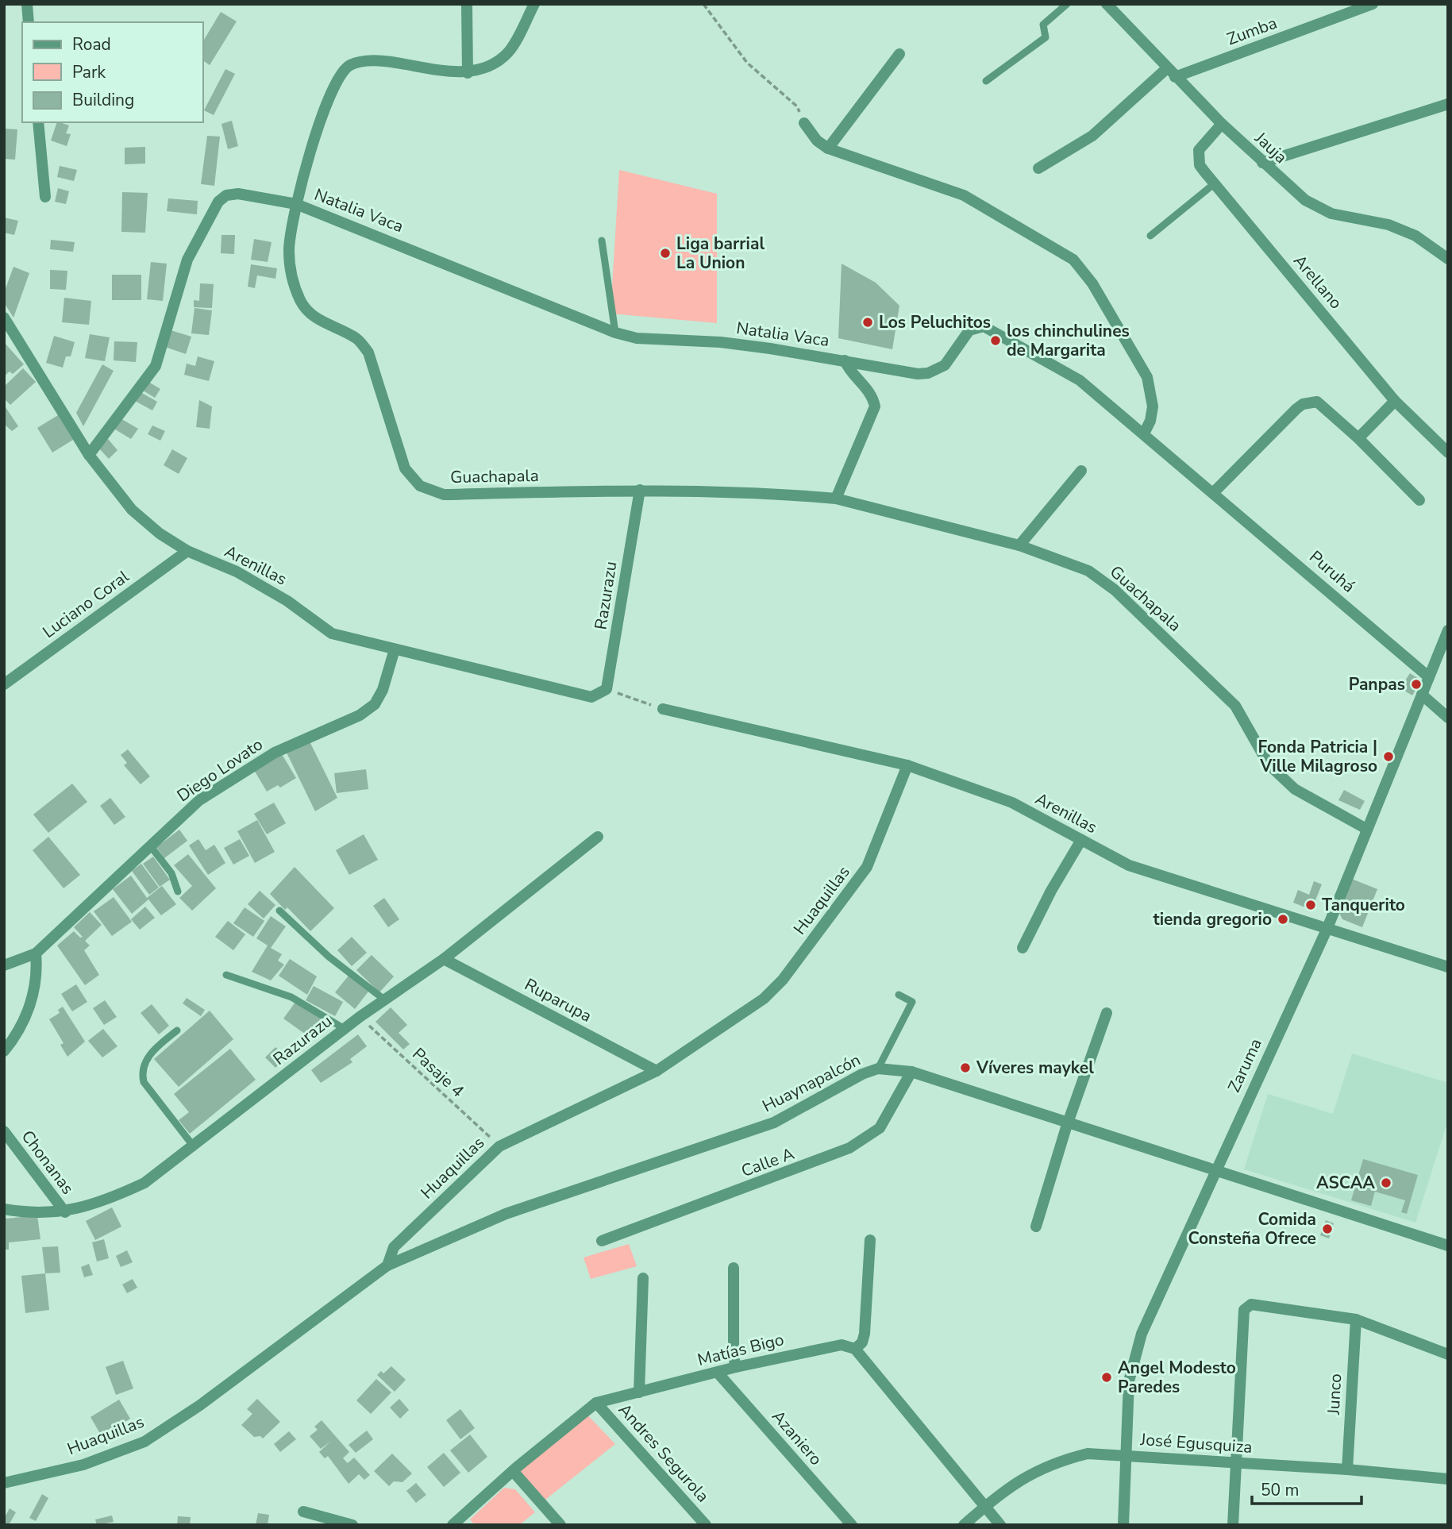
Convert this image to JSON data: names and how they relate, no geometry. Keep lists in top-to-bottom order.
{
  "streets": {
    "street": [
      "Zumba",
      "Jauja",
      "Natalia Vaca",
      "Arellano",
      "Guachapala",
      "Arenillas",
      "Puruhá",
      "Razurazu",
      "Luciano Coral",
      "Diego Lovato",
      "Huaquillas",
      "Ruparupa",
      "Zaruma",
      "Huaynapalcón",
      "Chonanas",
      "Calle A",
      "Matías Bigo",
      "Junco",
      "Azaniero",
      "José Egusquiza",
      "Andres Segurola"
    ],
    "path": ["Pasaje 4"]
  },
  "crossings": [
    ["Zumba", "Jauja"],
    ["Jauja", "Arellano"],
    ["Natalia Vaca", "Guachapala"],
    ["Natalia Vaca", "Arenillas"],
    ["Natalia Vaca", "Puruhá"],
    ["Guachapala", "Razurazu"],
    ["Guachapala", "Zaruma"],
    ["Arenillas", "Razurazu"],
    ["Arenillas", "Luciano Coral"],
    ["Arenillas", "Diego Lovato"],
    ["Arenillas", "Huaquillas"],
    ["Arenillas", "Zaruma"],
    ["Puruhá", "Zaruma"],
    ["Razurazu", "Ruparupa"],
    ["Razurazu", "Pasaje 4"],
    ["Razurazu", "Chonanas"],
    ["Huaquillas", "Ruparupa"],
    ["Huaquillas", "Pasaje 4"],
    ["Huaquillas", "Huaynapalcón"],
    ["Zaruma", "Huaynapalcón"],
    ["Zaruma", "José Egusquiza"],
    ["Huaynapalcón", "Calle A"],
    ["Matías Bigo", "Azaniero"],
    ["Matías Bigo", "Andres Segurola"],
    ["Junco", "José Egusquiza"]
  ],
  "places": [
    "Liga barrial La Union",
    "Los Peluchitos",
    "los chinchulines de Margarita",
    "Panpas",
    "Fonda Patricia | Ville Milagroso",
    "Tanquerito",
    "tienda gregorio",
    "Víveres maykel",
    "ASCAA",
    "Comida Consteña Ofrece",
    "Angel Modesto Paredes"
  ],
  "legend": ["Road", "Park", "Building"],
  "scale_bar": "50 m"
}
